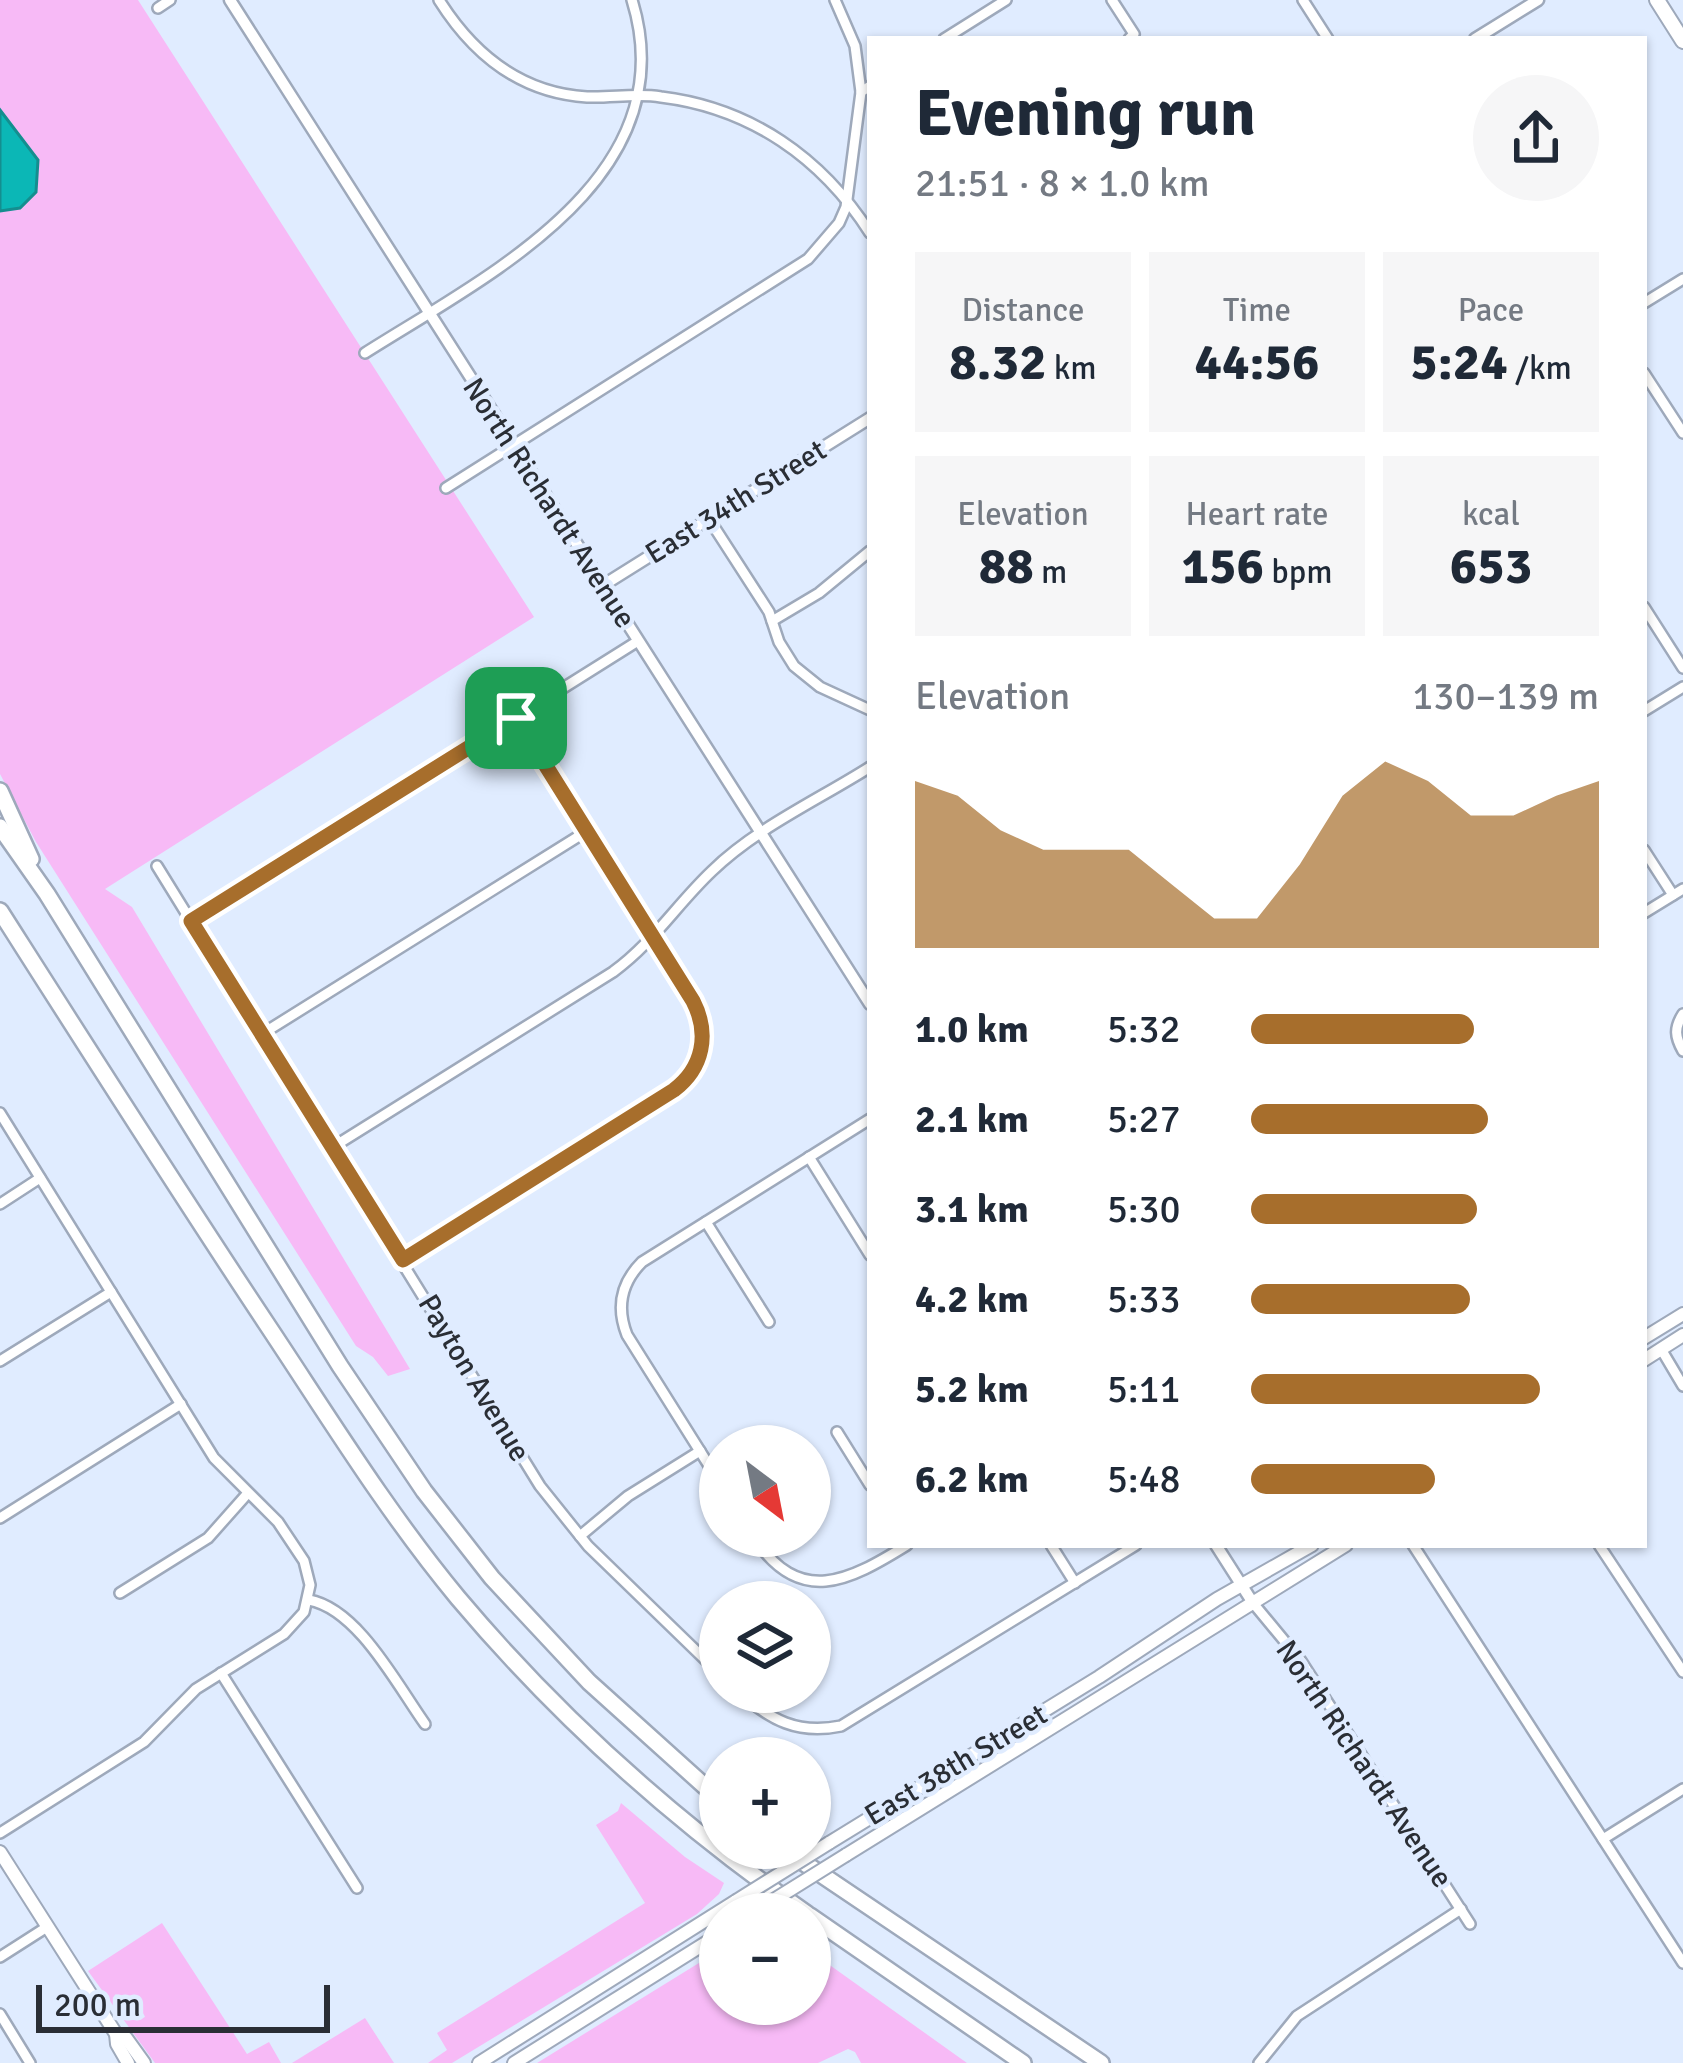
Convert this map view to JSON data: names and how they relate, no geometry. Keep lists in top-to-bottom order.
{
  "streets": {
    "main road": ["East 38th Street"],
    "street": ["East 34th Street", "North Richardt Avenue", "Payton Avenue"]
  },
  "crossings": [
    ["East 34th Street", "North Richardt Avenue"],
    ["North Richardt Avenue", "East 38th Street"]
  ],
  "scale_bar": "200 m",
  "north": "bottom right",
  "page": {
    "heading": ["Evening run", "21:51 · 8 × 1.0 km"],
    "stats": [
      ["Distance", "8.32 km"],
      ["Time", "44:56"],
      ["Pace", "5:24 /km"],
      ["Elevation", "88 m"],
      ["Heart rate", "156 bpm"],
      ["kcal", "653"]
    ],
    "chart": ["Elevation", "130–139 m"],
    "list": [
      {
        "name": "1.0 km",
        "note": "5:32"
      },
      {
        "name": "2.1 km",
        "note": "5:27"
      },
      {
        "name": "3.1 km",
        "note": "5:30"
      },
      {
        "name": "4.2 km",
        "note": "5:33"
      },
      {
        "name": "5.2 km",
        "note": "5:11"
      },
      {
        "name": "6.2 km",
        "note": "5:48"
      }
    ],
    "map_buttons": ["+", "−"],
    "scale": "200 m"
  }
}
